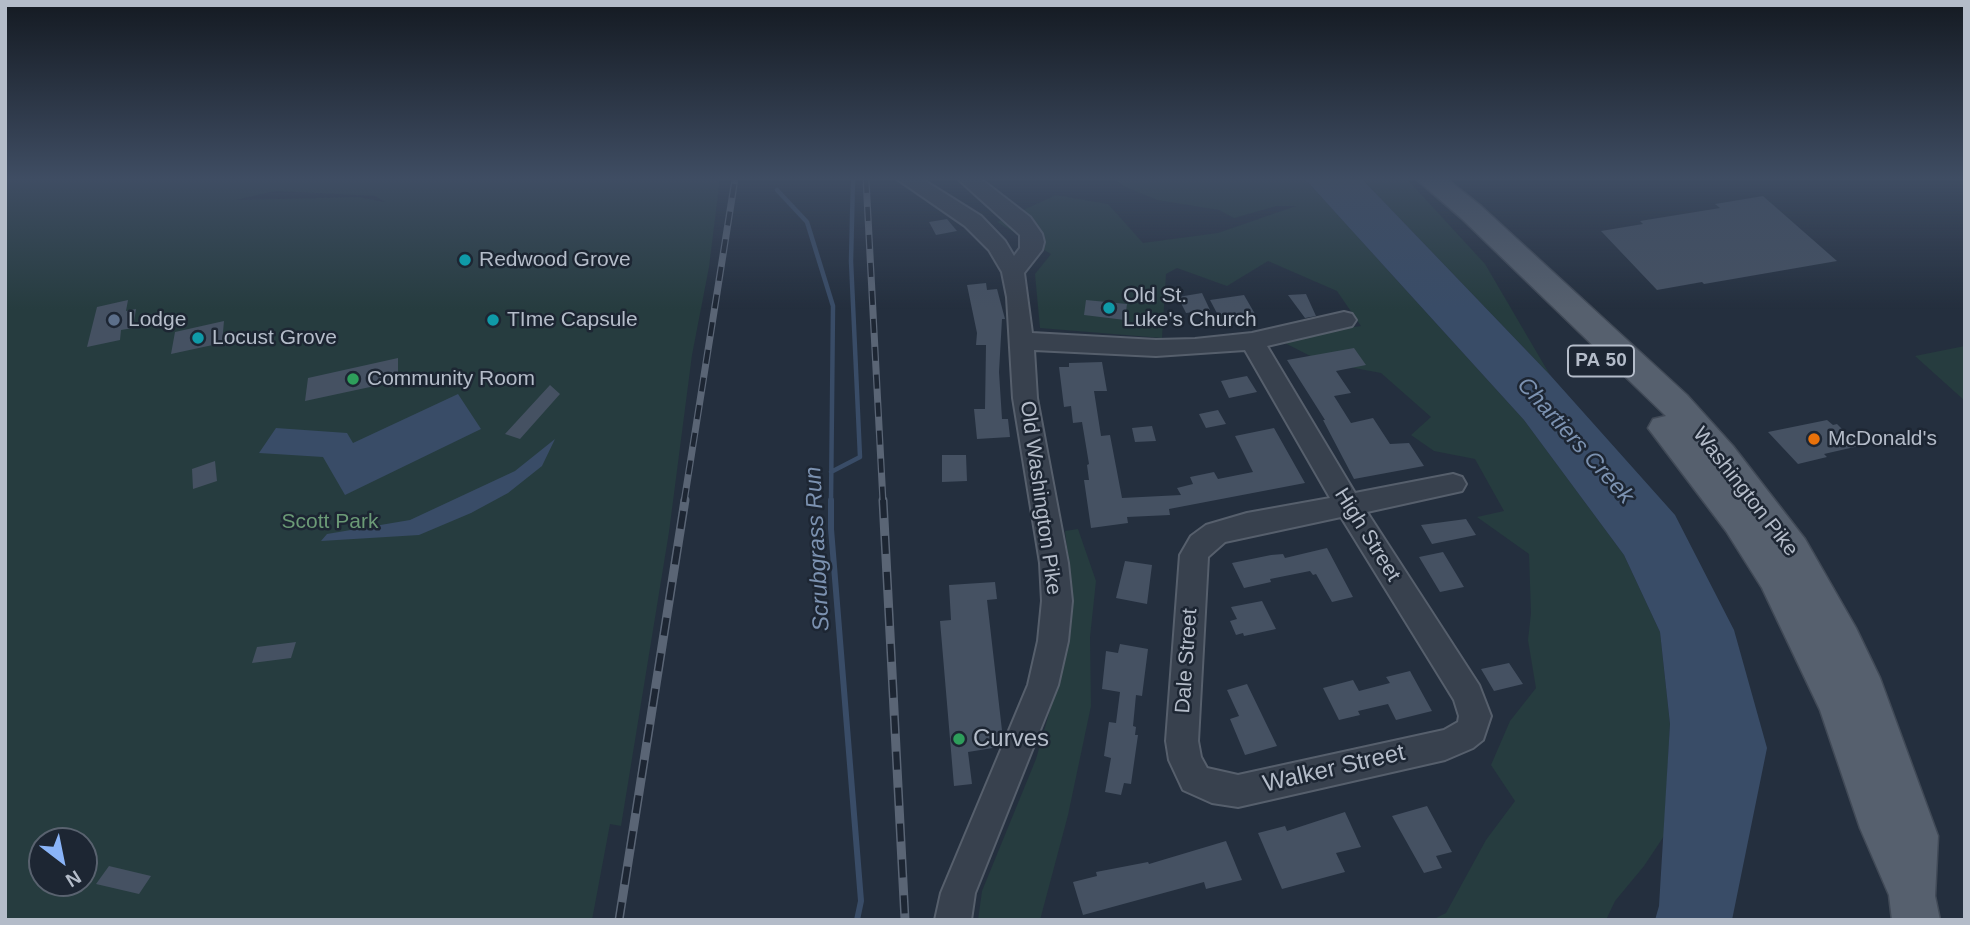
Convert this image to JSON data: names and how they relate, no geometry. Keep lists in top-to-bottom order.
{
  "streets": {
    "main road": ["PA 50", "Washington Pike"],
    "street": [
      "Old Washington Pike",
      "High Street",
      "Dale Street",
      "Walker Street"
    ]
  },
  "crossings": [
    ["High Street", "Dale Street"],
    ["High Street", "Walker Street"],
    ["Dale Street", "Walker Street"]
  ],
  "water": ["Chartiers Creek", "Scrubgrass Run"],
  "parks": ["Scott Park"],
  "places": [
    "Redwood Grove",
    "Old St. Luke's Church",
    "Lodge",
    "TIme Capsule",
    "Locust Grove",
    "Community Room",
    "McDonald's",
    "Curves"
  ],
  "north": "bottom right"
}
